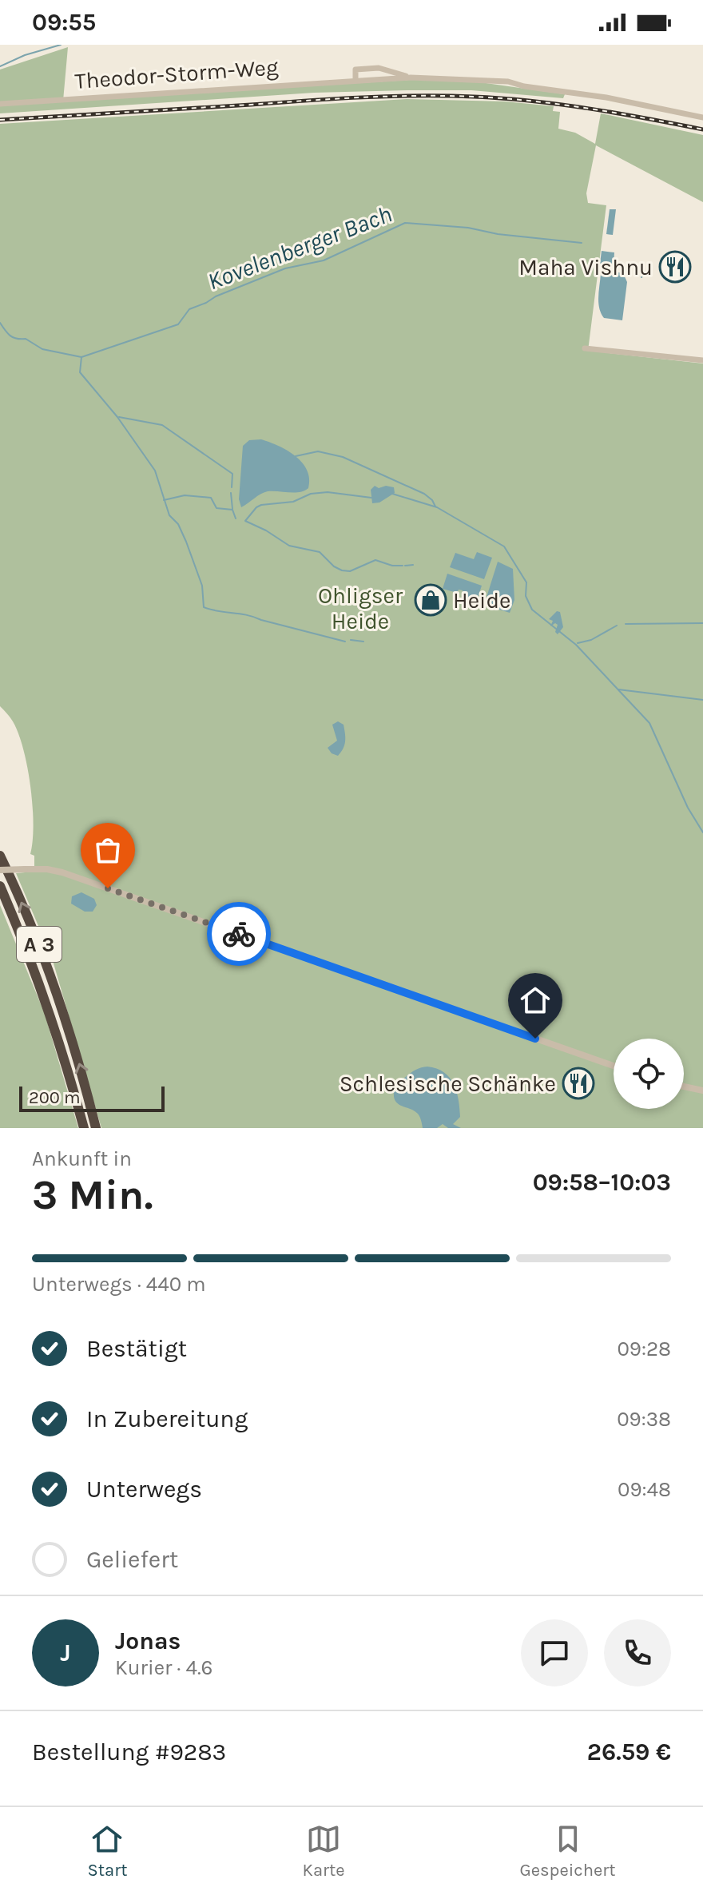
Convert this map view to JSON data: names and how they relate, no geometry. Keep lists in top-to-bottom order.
{
  "streets": {
    "highway": ["A 3"],
    "street": ["Theodor-Storm-Weg"]
  },
  "water": ["Kovelenberger Bach"],
  "parks": ["Ohligser Heide"],
  "places": {
    "restaurant": ["Maha Vishnu", "Schlesische Schänke"],
    "shop": ["Heide"]
  },
  "scale_bar": "200 m",
  "page": {
    "status": "09:55",
    "scale": "200 m",
    "heading": ["3 Min.", "Ankunft in", "09:58–10:03"],
    "panel": [
      "Jonas",
      "Kurier · 4.6",
      "Bestellung #9283",
      "26.59 €"
    ],
    "bar": "Unterwegs · 440 m",
    "list": [
      ["Bestätigt", "09:28"],
      ["In Zubereitung", "09:38"],
      ["Unterwegs", "09:48"],
      "Geliefert"
    ],
    "round": "J",
    "tabs": ["Start", "Karte", "Gespeichert"]
  }
}
